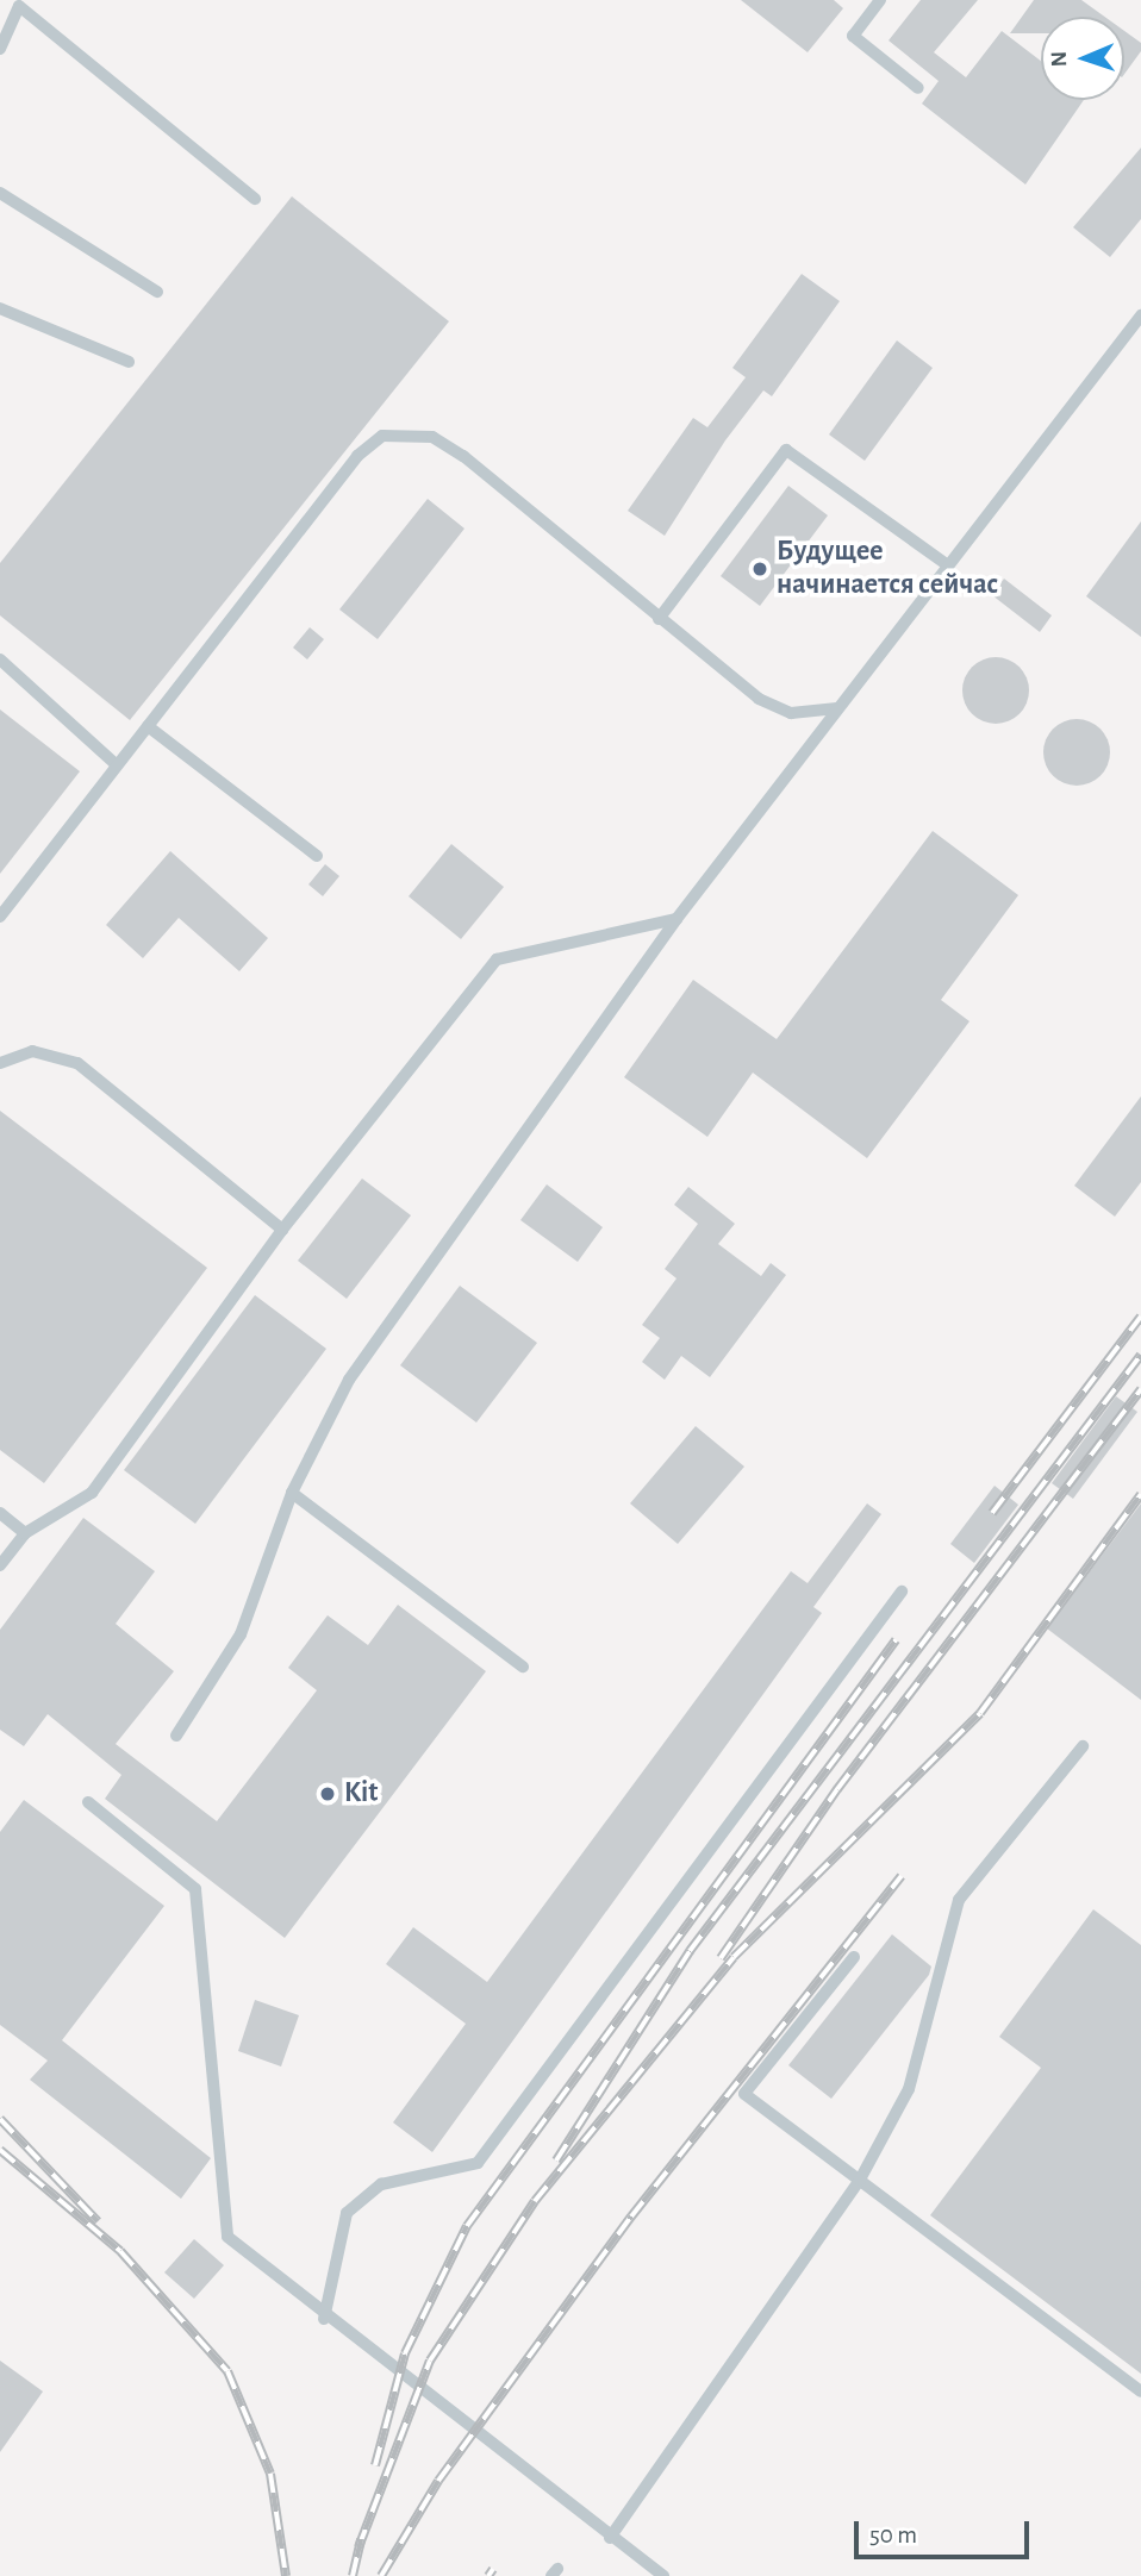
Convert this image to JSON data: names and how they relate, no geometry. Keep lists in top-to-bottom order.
{
  "places": ["Будущее начинается сейчас", "Kit"],
  "scale_bar": "50 m",
  "north": "left"
}
